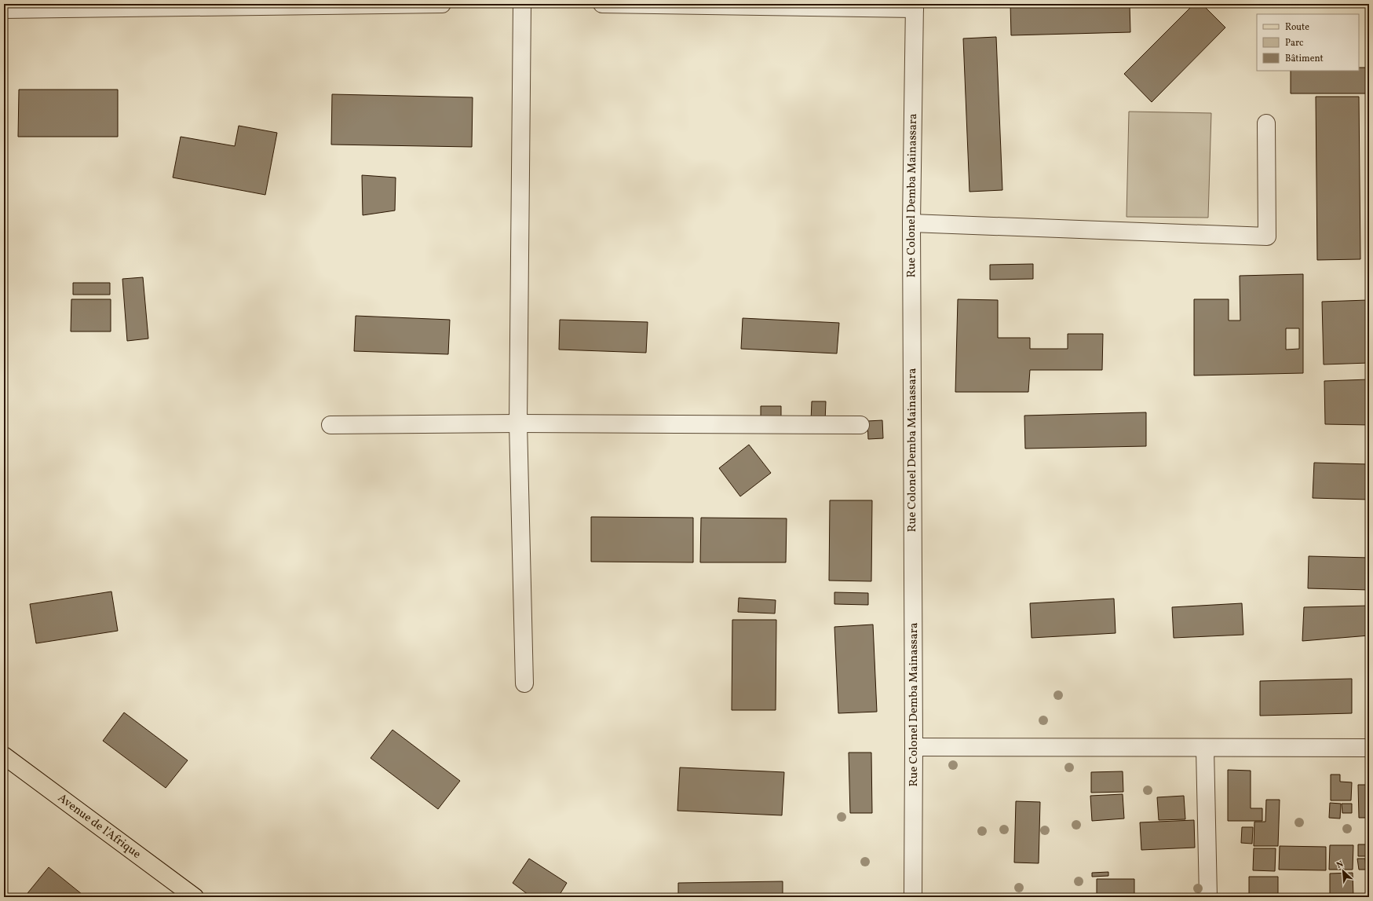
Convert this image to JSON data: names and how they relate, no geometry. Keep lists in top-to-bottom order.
{
  "streets": {
    "main road": ["Avenue de l'Afrique"],
    "street": ["Rue Colonel Demba Mainassara"]
  },
  "legend": ["Route", "Parc", "Bâtiment"],
  "north": "top left"
}
